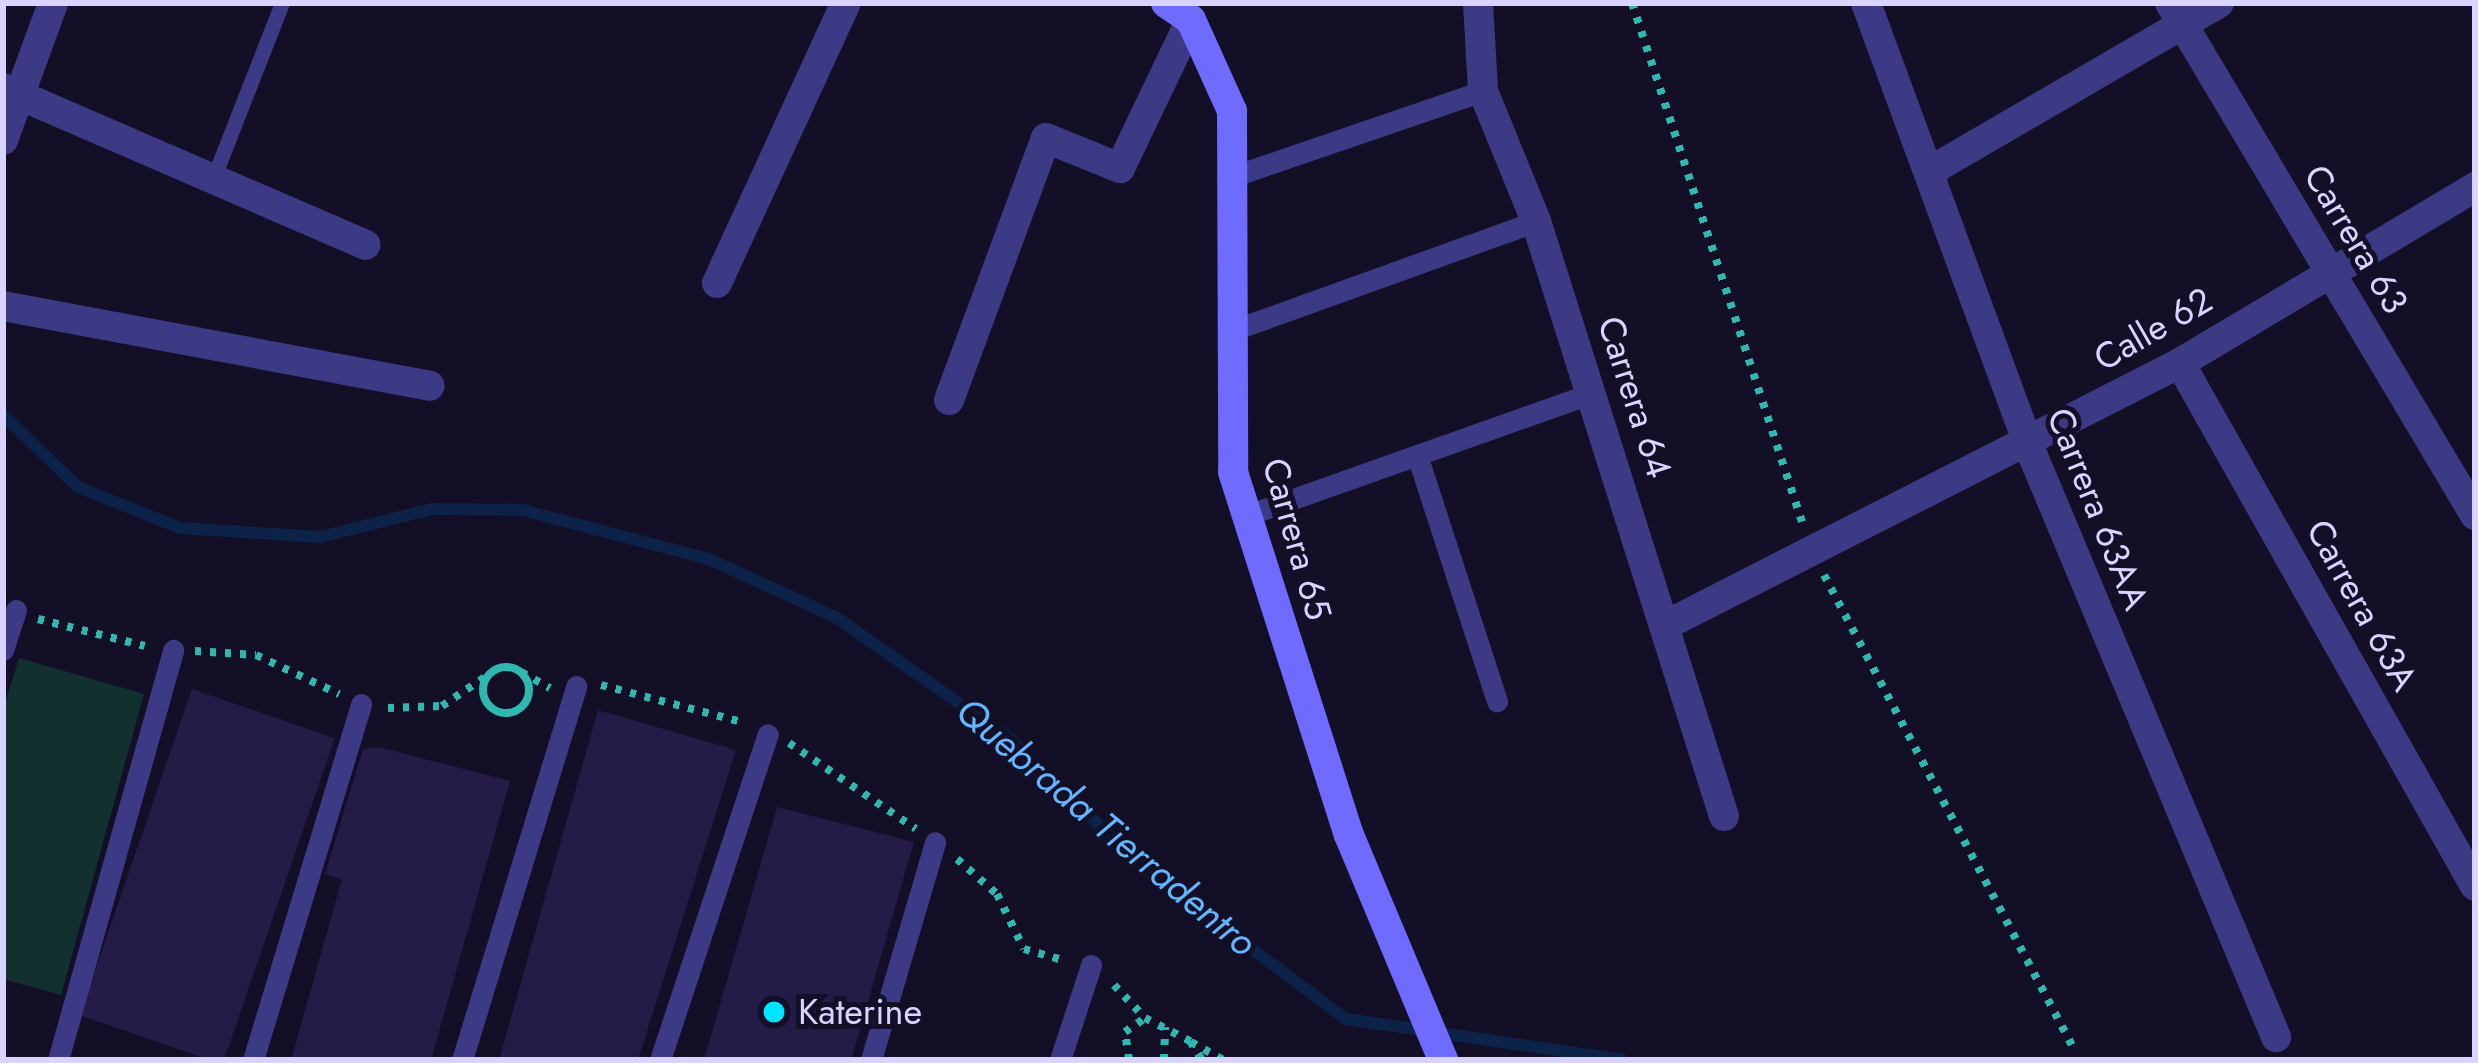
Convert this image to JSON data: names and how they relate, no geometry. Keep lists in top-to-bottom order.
{
  "streets": {
    "main road": ["Carrera 65"],
    "street": [
      "Carrera 63",
      "Calle 62",
      "Carrera 64",
      "Carrera 63AA",
      "Carrera 63A"
    ]
  },
  "crossings": [
    ["Carrera 63", "Calle 62"],
    ["Calle 62", "Carrera 64"],
    ["Calle 62", "Carrera 63AA"],
    ["Calle 62", "Carrera 63A"]
  ],
  "water": ["Quebrada Tierradentro"],
  "places": ["Katerine"]
}
